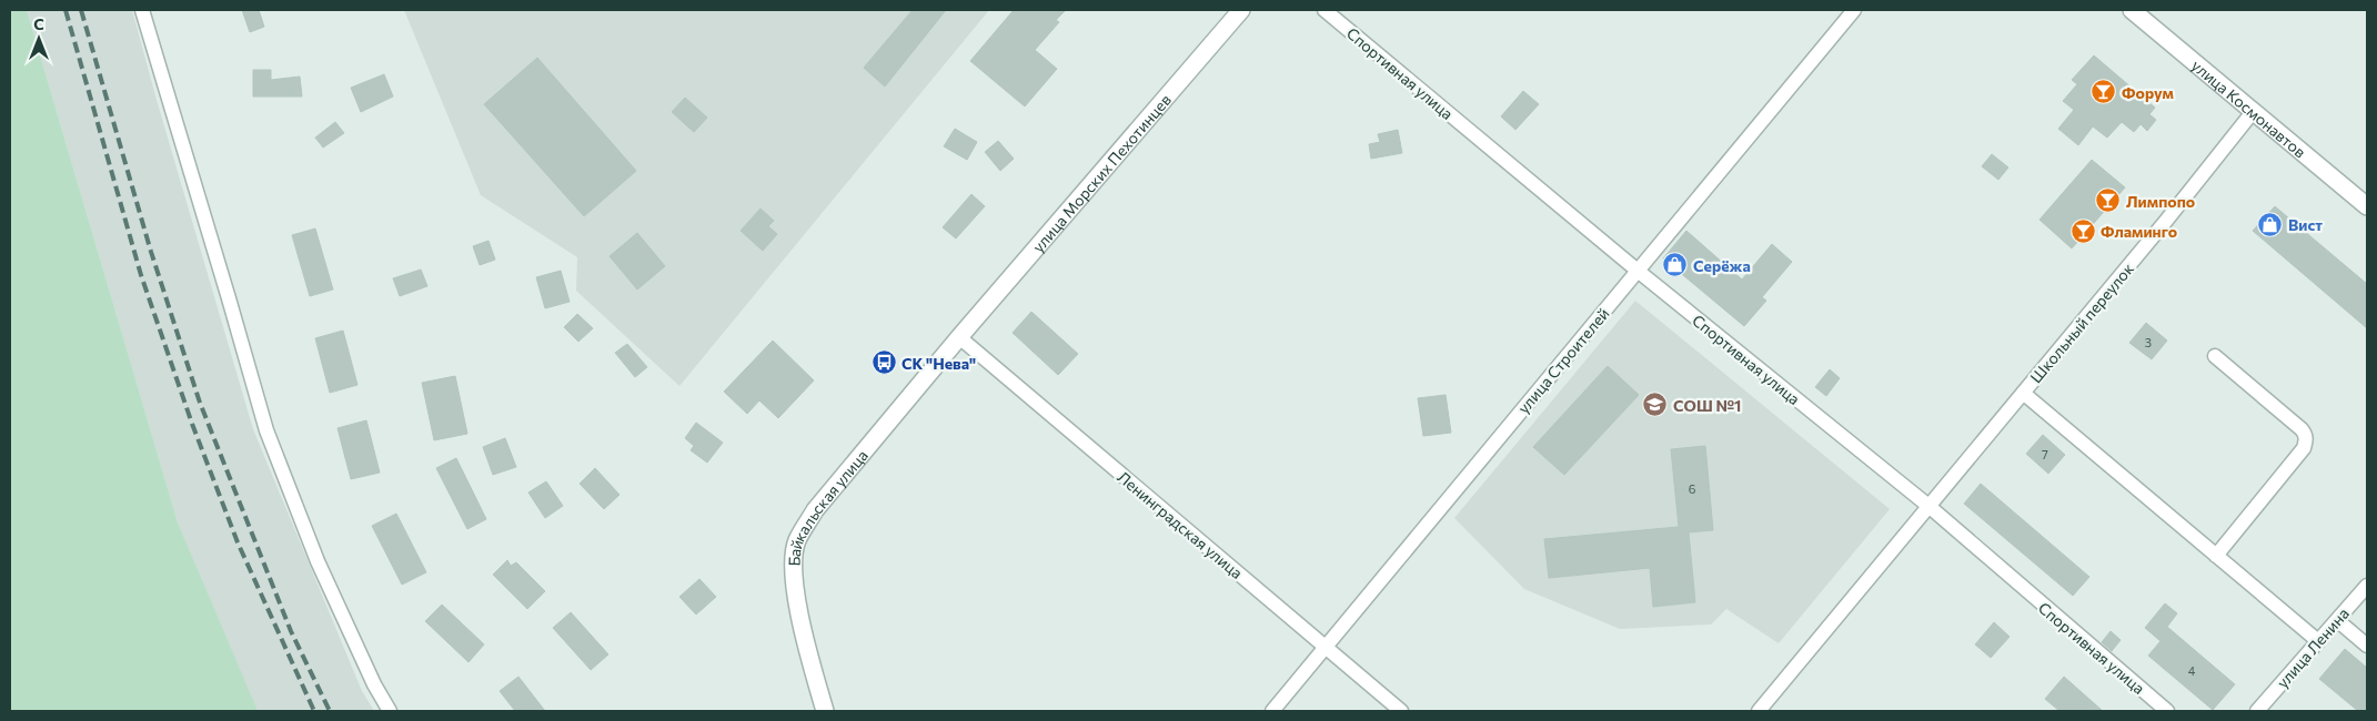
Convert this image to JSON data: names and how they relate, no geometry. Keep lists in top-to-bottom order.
{
  "streets": {
    "street": [
      "Спортивная улица",
      "улица Космонавтов",
      "улица Морских Пехотинцев",
      "Школьный переулок",
      "улица Строителей",
      "Байкальская улица",
      "Ленинградская улица",
      "улица Ленина"
    ]
  },
  "crossings": [
    ["Спортивная улица", "Школьный переулок"],
    ["Спортивная улица", "улица Строителей"],
    ["улица Космонавтов", "Школьный переулок"],
    ["улица Морских Пехотинцев", "Байкальская улица"],
    ["улица Морских Пехотинцев", "Ленинградская улица"],
    ["улица Строителей", "Ленинградская улица"],
    ["Байкальская улица", "Ленинградская улица"]
  ],
  "places": {
    "bar": ["Форум", "Лимпопо", "Фламинго"],
    "shop": ["Вист", "Серёжа"],
    "bus stop": ["СК \"Нева\""],
    "school or university": ["СОШ №1"]
  },
  "house_numbers": [
    "3",
    "7",
    "6",
    "4"
  ],
  "north": "top"
}
